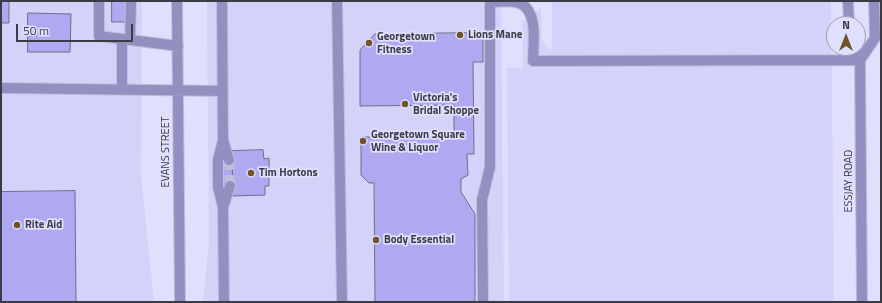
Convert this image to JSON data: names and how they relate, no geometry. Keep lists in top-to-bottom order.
{
  "streets": {
    "street": ["EVANS STREET", "ESSJAY ROAD"]
  },
  "places": [
    "Lions Mane",
    "Georgetown Fitness",
    "Victoria's Bridal Shoppe",
    "Georgetown Square Wine & Liquor",
    "Tim Hortons",
    "Rite Aid",
    "Body Essential"
  ],
  "scale_bar": "50 m",
  "north": "top"
}
